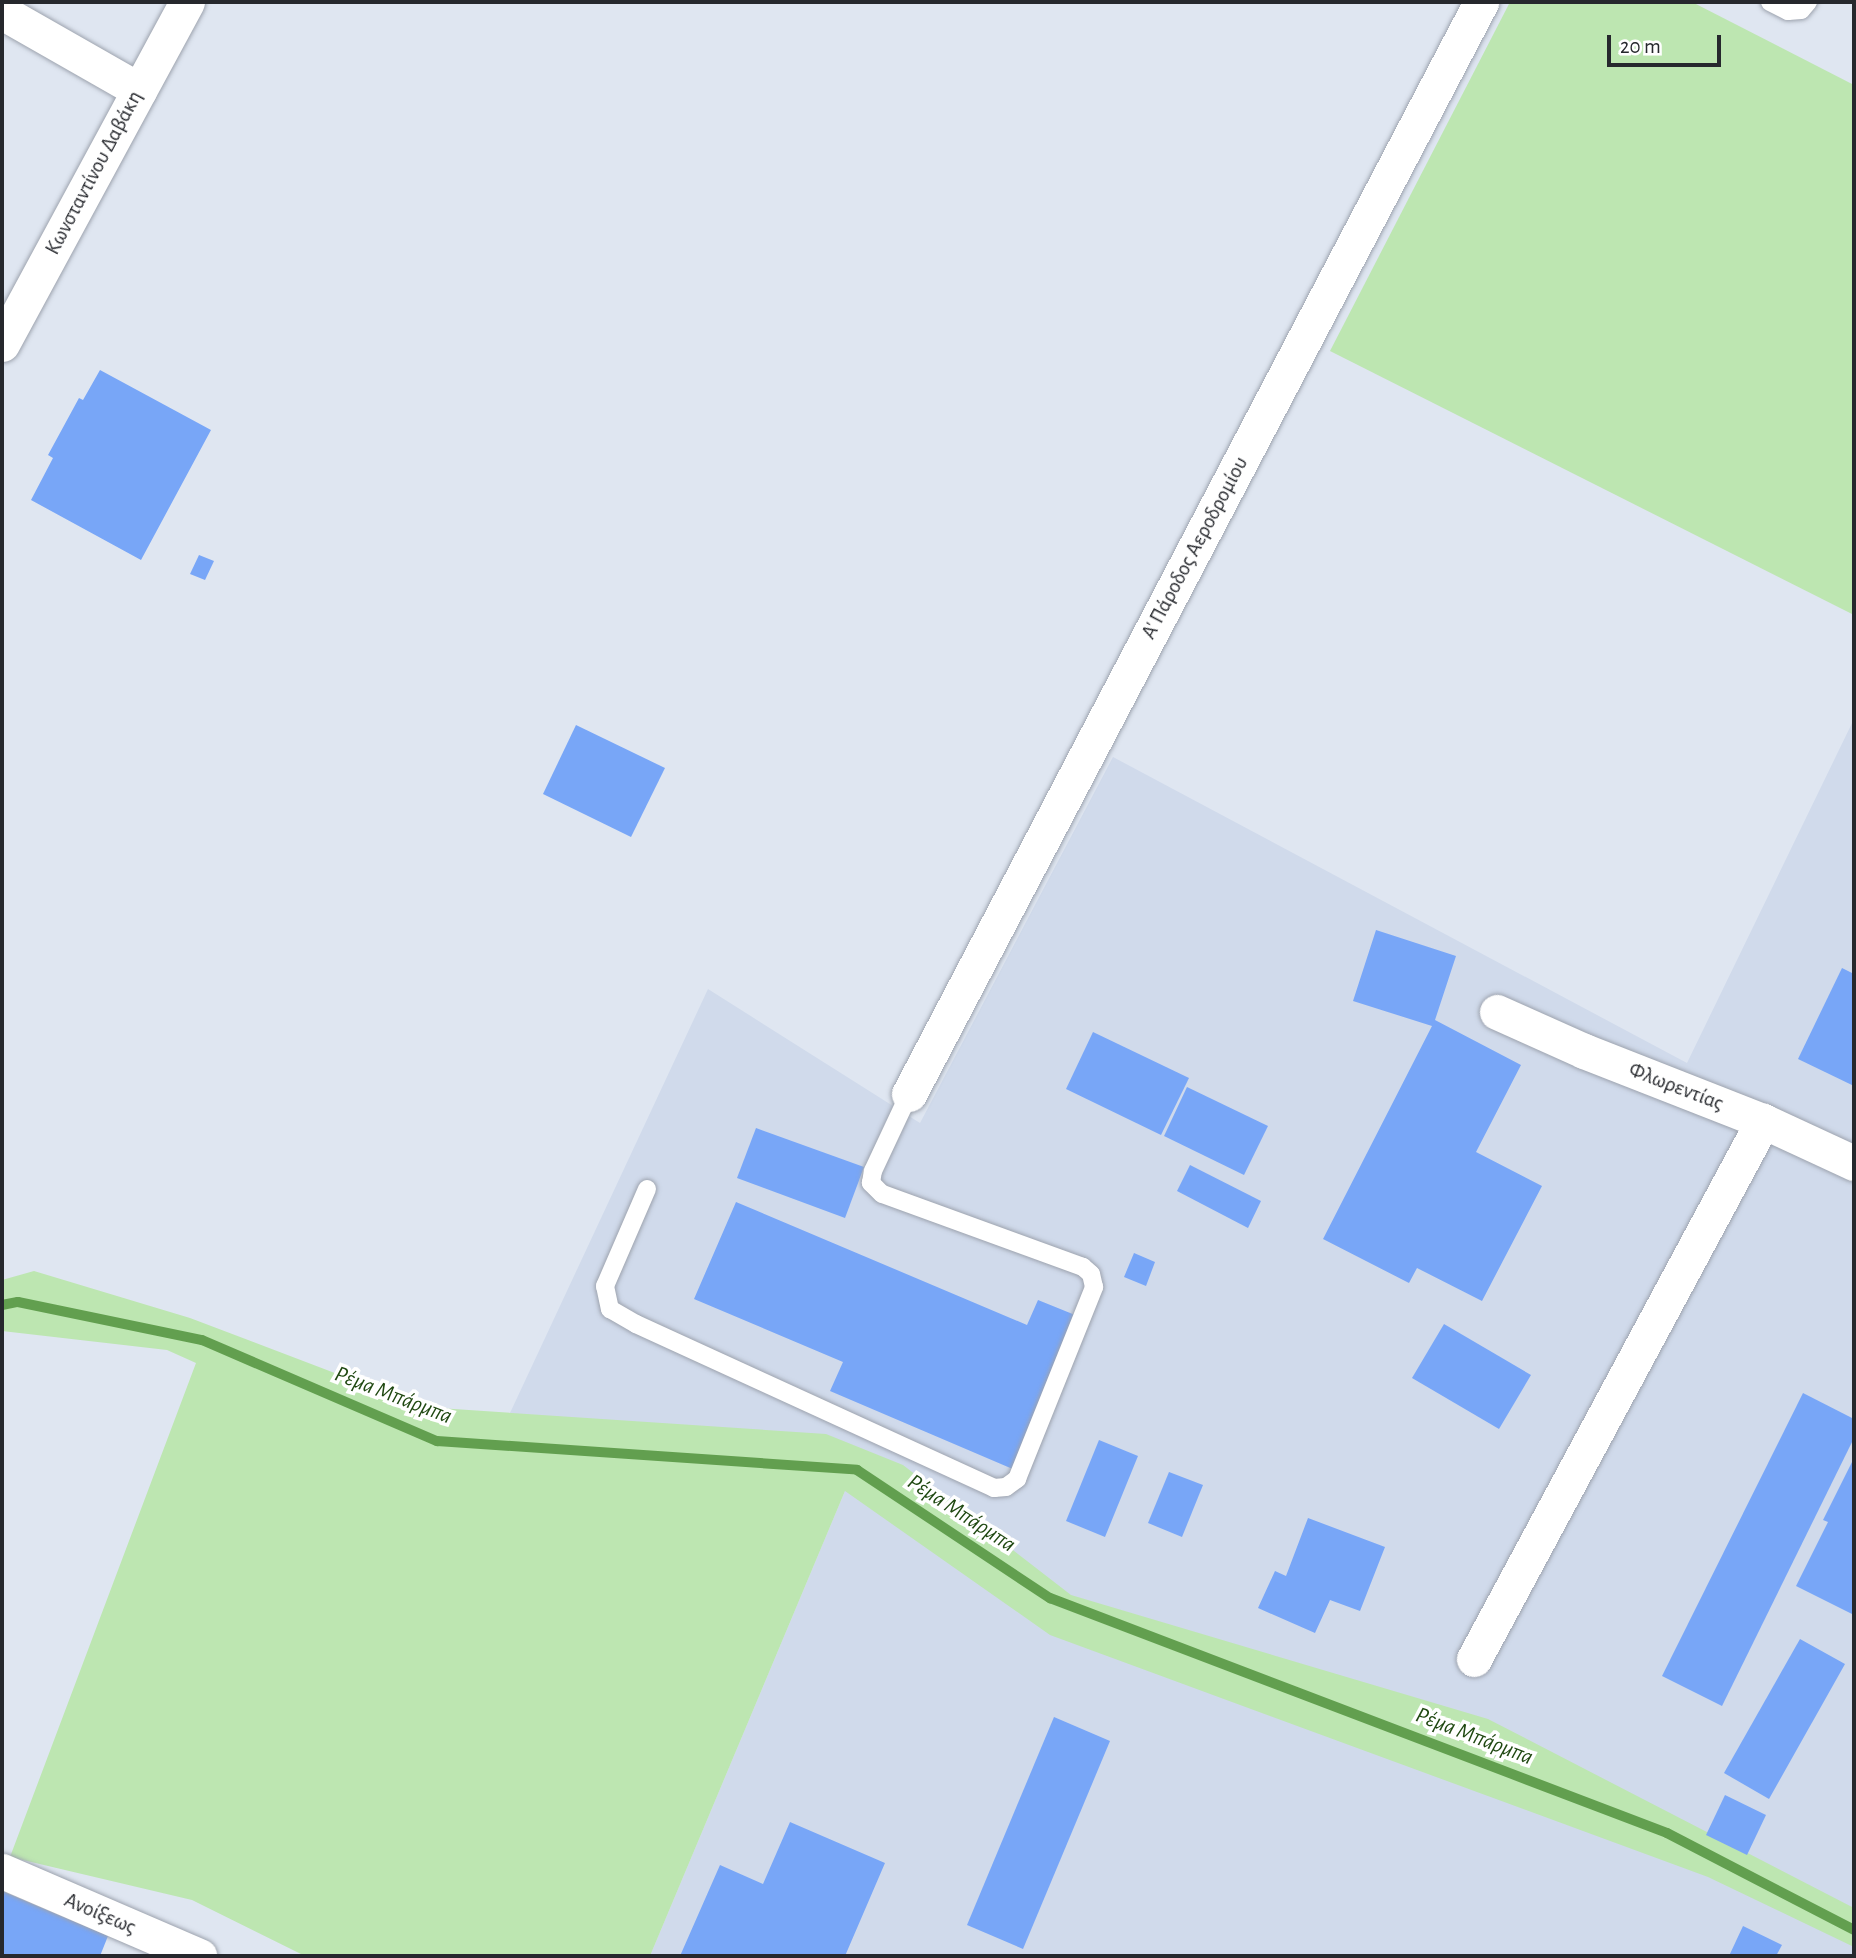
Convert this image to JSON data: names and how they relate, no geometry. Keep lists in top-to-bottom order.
{
  "streets": {
    "street": [
      "Κωνσταντίνου Δαβάκη",
      "Α' Πάροδος Αεροδρομίου",
      "Φλωρεντίας",
      "Ανοίξεως"
    ]
  },
  "water": ["Ρέμα Μπάρμπα"],
  "scale_bar": "20 m"
}
